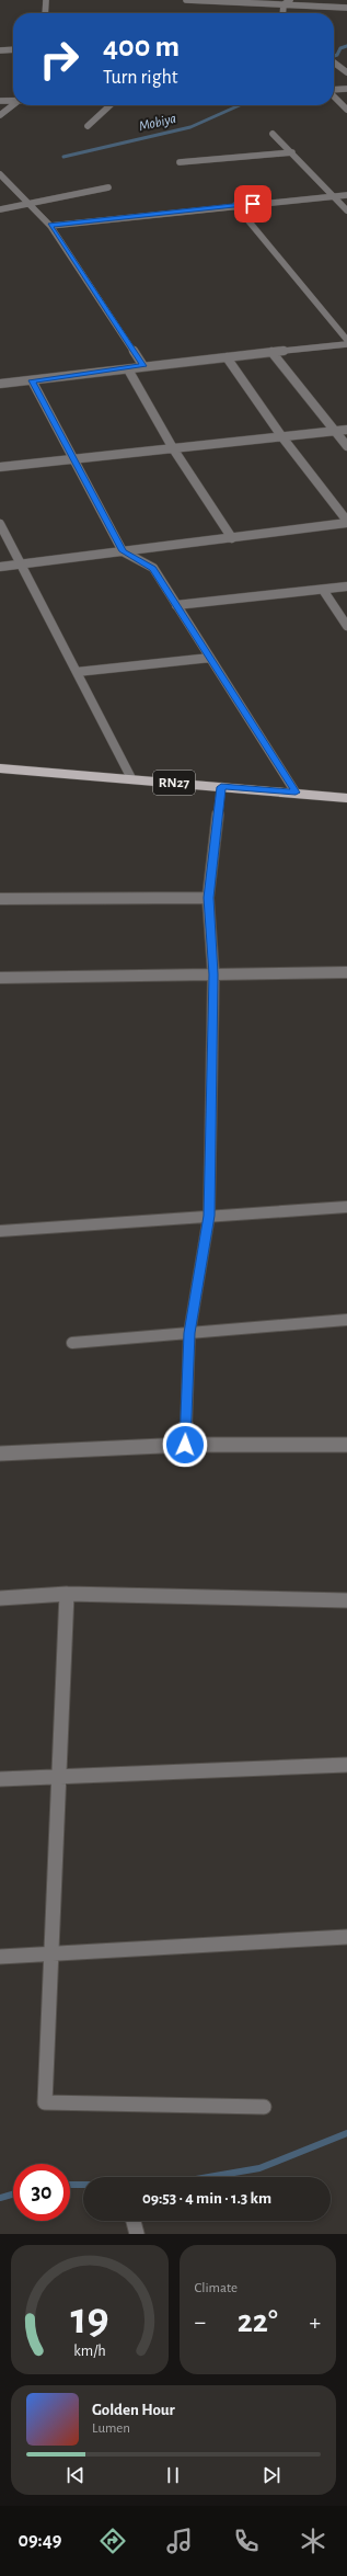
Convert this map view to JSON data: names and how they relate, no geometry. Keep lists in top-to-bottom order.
{
  "streets": {
    "main road": ["RN27"]
  },
  "water": ["Mobiya"],
  "page": {
    "turn": ["400 m", "Turn right"],
    "limit": "30",
    "trip": "09:53 · 4 min · 1.3 km",
    "tile": "Climate",
    "heat": ["−", "22°", "+"],
    "song": ["Golden Hour", "Lumen"],
    "tabs": "09:49",
    "gauge": ["19", "km/h"]
  }
}
